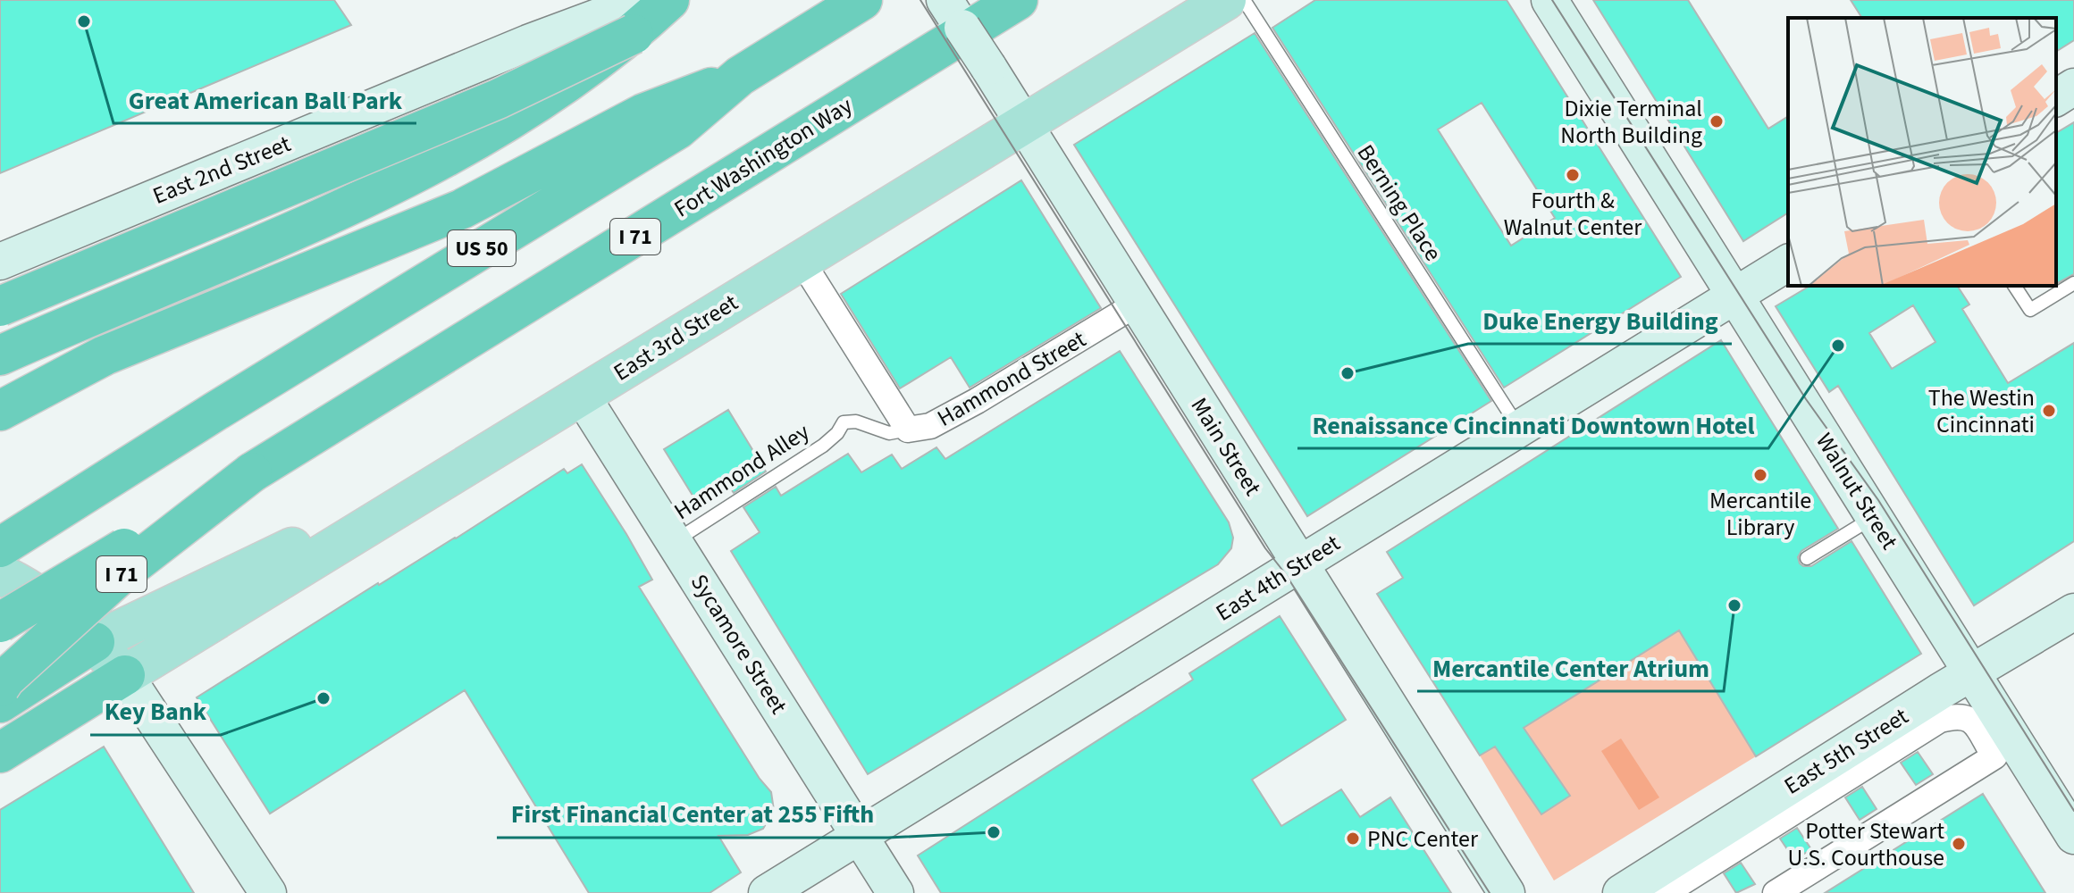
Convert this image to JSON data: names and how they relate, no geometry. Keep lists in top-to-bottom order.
{
  "streets": {
    "highway": ["Fort Washington Way", "I 71", "US 50"],
    "main road": ["East 3rd Street"],
    "street": [
      "East 2nd Street",
      "Hammond Street",
      "Main Street",
      "Walnut Street",
      "East 4th Street",
      "Sycamore Street",
      "East 5th Street"
    ],
    "lane": ["Berning Place", "Hammond Alley"]
  },
  "crossings": [
    ["Fort Washington Way", "I 71"],
    ["Berning Place", "East 4th Street"],
    ["East 3rd Street", "Hammond Street"],
    ["East 3rd Street", "Main Street"],
    ["East 3rd Street", "Sycamore Street"],
    ["Hammond Street", "Main Street"],
    ["Hammond Street", "Hammond Alley"],
    ["Main Street", "East 4th Street"],
    ["Hammond Alley", "Sycamore Street"],
    ["Walnut Street", "East 4th Street"],
    ["Walnut Street", "East 5th Street"],
    ["East 4th Street", "Sycamore Street"]
  ],
  "places": [
    "Great American Ball Park",
    "Dixie Terminal North Building",
    "Fourth & Walnut Center",
    "Renaissance Cincinnati Downtown Hotel",
    "Duke Energy Building",
    "The Westin Cincinnati",
    "Mercantile Library",
    "Mercantile Center Atrium",
    "Key Bank",
    "First Financial Center at 255 Fifth",
    "PNC Center",
    "Potter Stewart U.S. Courthouse"
  ]
}
